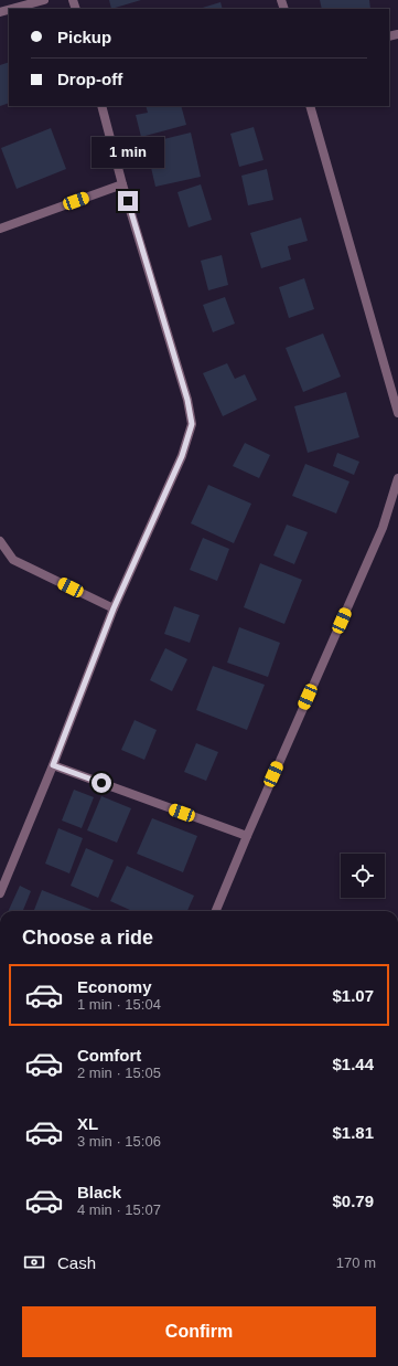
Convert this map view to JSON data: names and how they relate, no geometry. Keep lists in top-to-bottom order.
{
  "page": {
    "banner": ["Pickup", "Drop-off"],
    "bubble": "1 min",
    "heading": "Choose a ride",
    "list": [
      {
        "name": "Economy",
        "note": "1 min · 15:04",
        "value": "$1.07"
      },
      {
        "name": "Comfort",
        "note": "2 min · 15:05",
        "value": "$1.44"
      },
      {
        "name": "XL",
        "note": "3 min · 15:06",
        "value": "$1.81"
      },
      {
        "name": "Black",
        "note": "4 min · 15:07",
        "value": "$0.79"
      }
    ],
    "pay": ["Cash", "170 m"],
    "buttons": "Confirm"
  }
}
